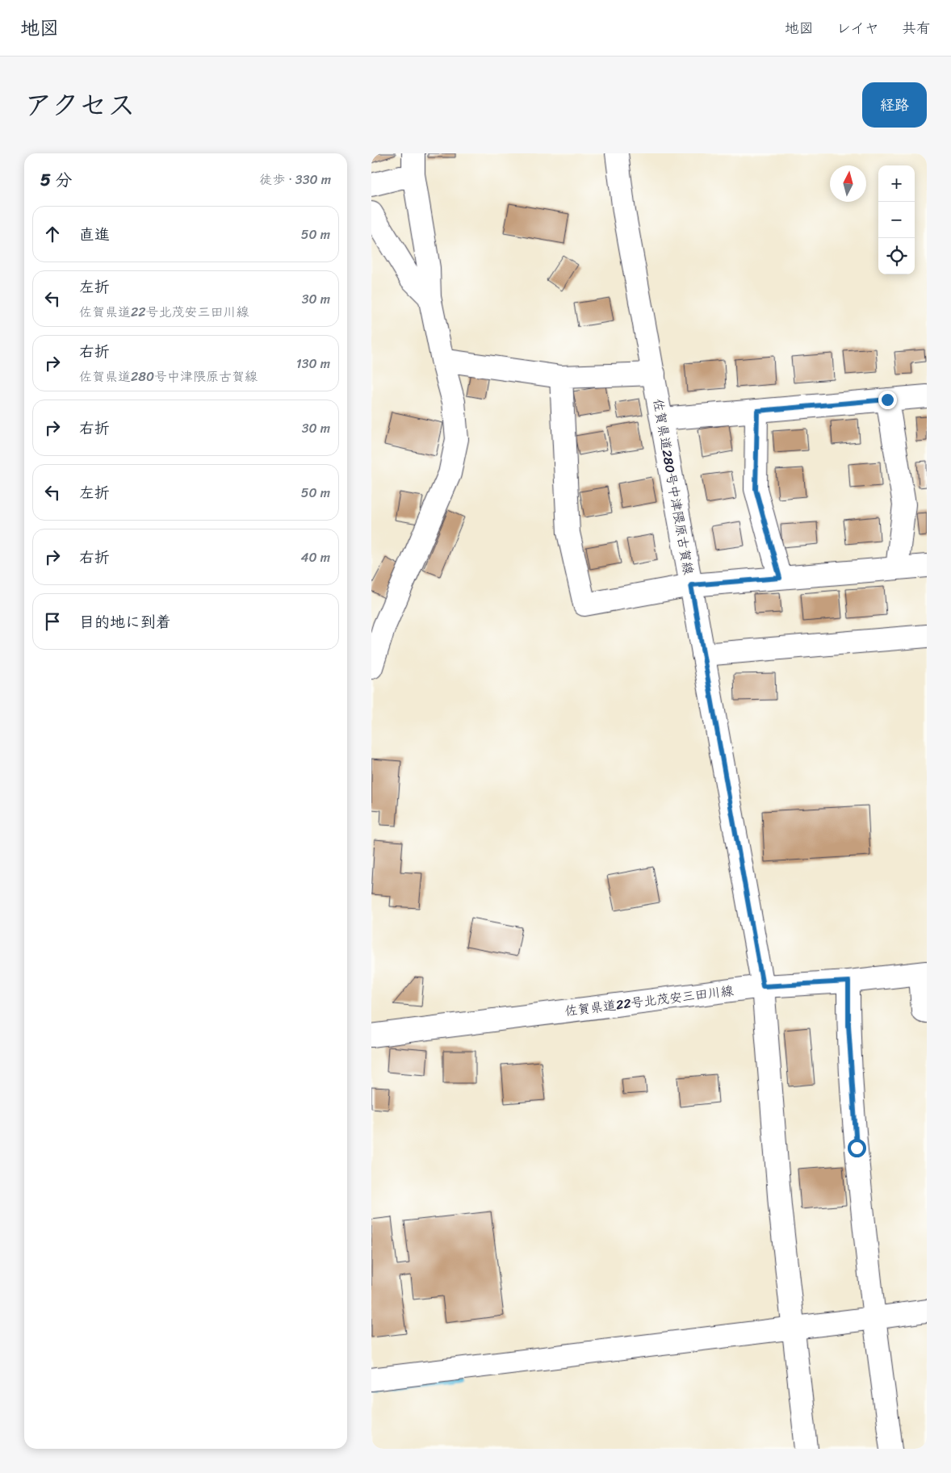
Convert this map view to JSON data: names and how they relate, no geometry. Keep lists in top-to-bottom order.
{
  "streets": {
    "street": ["佐賀県道280号中津隈原古賀線", "佐賀県道22号北茂安三田川線"]
  },
  "crossings": [
    ["佐賀県道280号中津隈原古賀線", "佐賀県道22号北茂安三田川線"]
  ],
  "north": "top",
  "page": {
    "header": "地図",
    "nav": ["地図", "レイヤ", "共有"],
    "title": "アクセス",
    "buttons": "経路",
    "heading": ["5 分", "徒歩 · 330 m"],
    "map_buttons": ["+", "−"],
    "list": [
      ["直進", "50 m"],
      ["左折", "佐賀県道22号北茂安三田川線", "30 m"],
      ["右折", "佐賀県道280号中津隈原古賀線", "130 m"],
      ["右折", "30 m"],
      ["左折", "50 m"],
      ["右折", "40 m"],
      "目的地に到着"
    ]
  }
}
